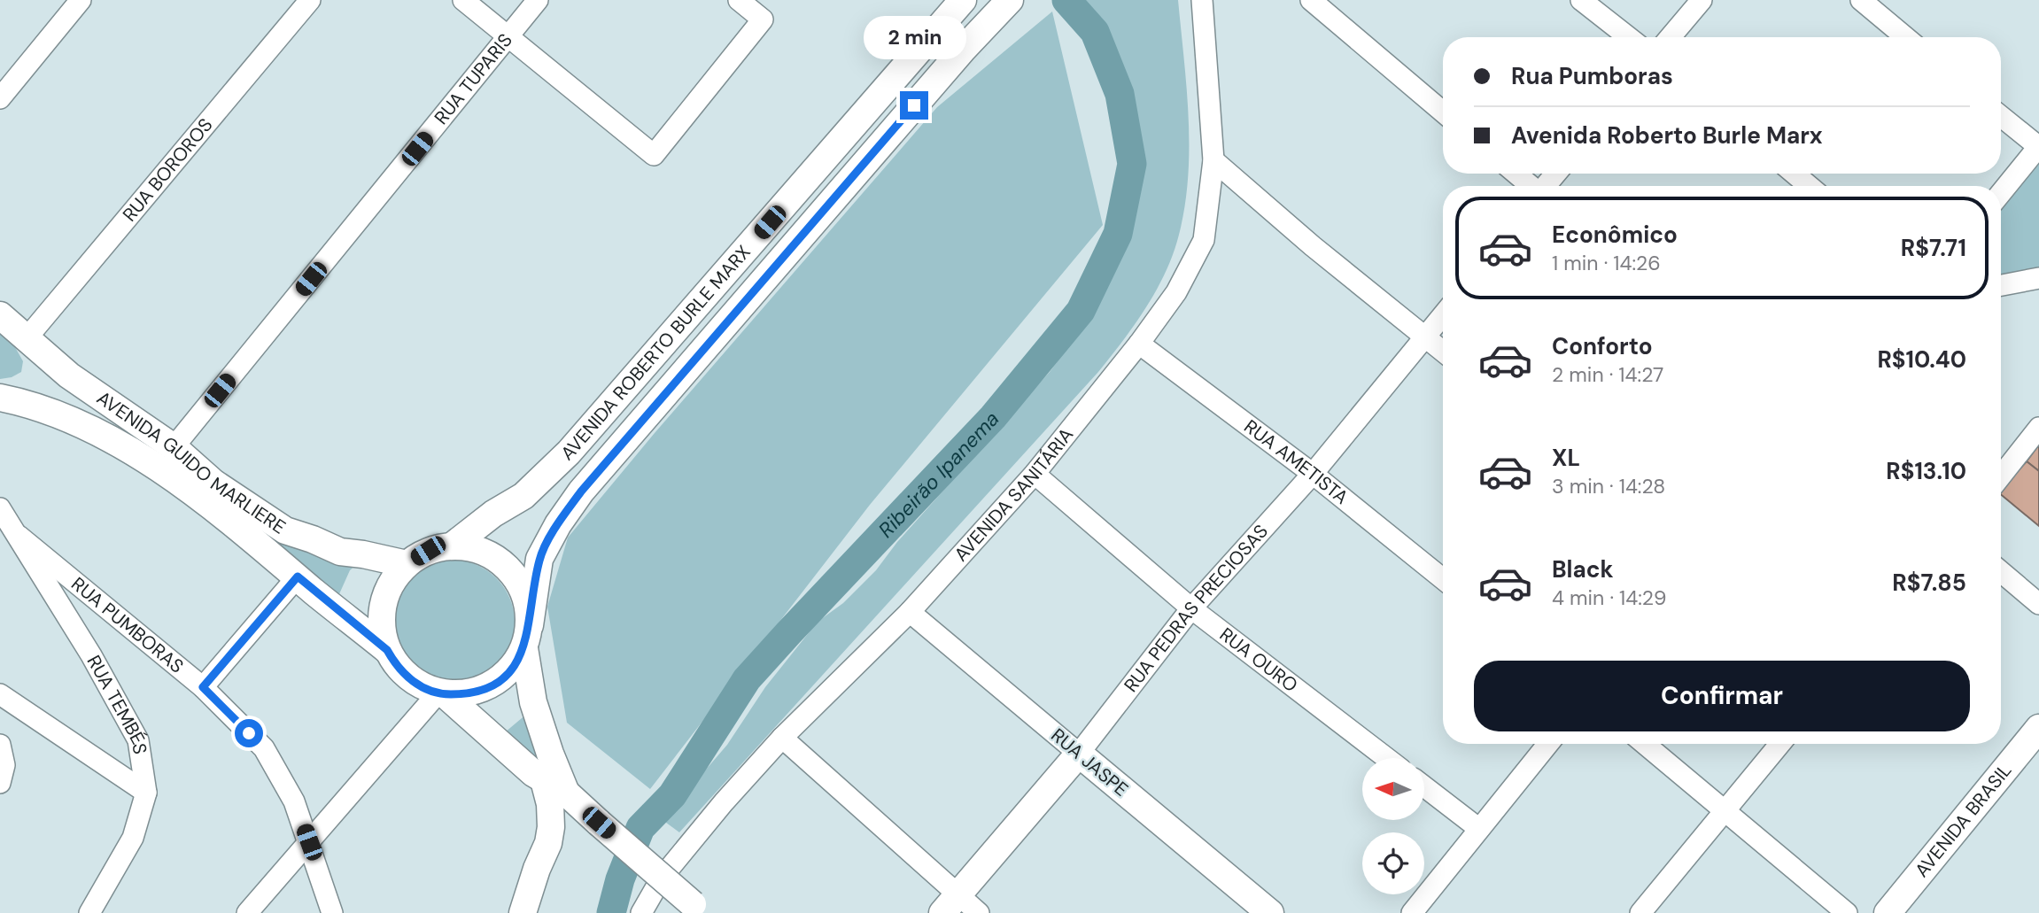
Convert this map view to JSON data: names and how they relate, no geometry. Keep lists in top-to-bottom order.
{
  "streets": {
    "main road": [
      "AVENIDA ROBERTO BURLE MARX",
      "AVENIDA GUIDO MARLIERE",
      "RUA PEDRAS PRECIOSAS",
      "RUA JASPE",
      "AVENIDA BRASIL"
    ],
    "street": [
      "RUA TUPARIS",
      "RUA BOROROS",
      "RUA AMETISTA",
      "AVENIDA SANITÁRIA",
      "RUA PUMBORAS",
      "RUA OURO",
      "RUA TEMBÉS"
    ]
  },
  "crossings": [
    ["RUA TUPARIS", "AVENIDA GUIDO MARLIERE"],
    ["RUA BOROROS", "AVENIDA GUIDO MARLIERE"],
    ["AVENIDA ROBERTO BURLE MARX", "AVENIDA GUIDO MARLIERE"],
    ["RUA AMETISTA", "AVENIDA SANITÁRIA"],
    ["RUA AMETISTA", "RUA PEDRAS PRECIOSAS"],
    ["AVENIDA SANITÁRIA", "RUA OURO"],
    ["AVENIDA SANITÁRIA", "RUA JASPE"],
    ["RUA PEDRAS PRECIOSAS", "RUA OURO"],
    ["RUA PEDRAS PRECIOSAS", "RUA JASPE"],
    ["RUA PUMBORAS", "RUA TEMBÉS"]
  ],
  "water": ["Ribeirão Ipanema"],
  "north": "left",
  "page": {
    "bubble": "2 min",
    "banner": ["Rua Pumboras", "Avenida Roberto Burle Marx"],
    "list": [
      {
        "name": "Econômico",
        "note": "1 min · 14:26",
        "value": "R$7.71"
      },
      {
        "name": "Conforto",
        "note": "2 min · 14:27",
        "value": "R$10.40"
      },
      {
        "name": "XL",
        "note": "3 min · 14:28",
        "value": "R$13.10"
      },
      {
        "name": "Black",
        "note": "4 min · 14:29",
        "value": "R$7.85"
      }
    ],
    "buttons": "Confirmar"
  }
}
